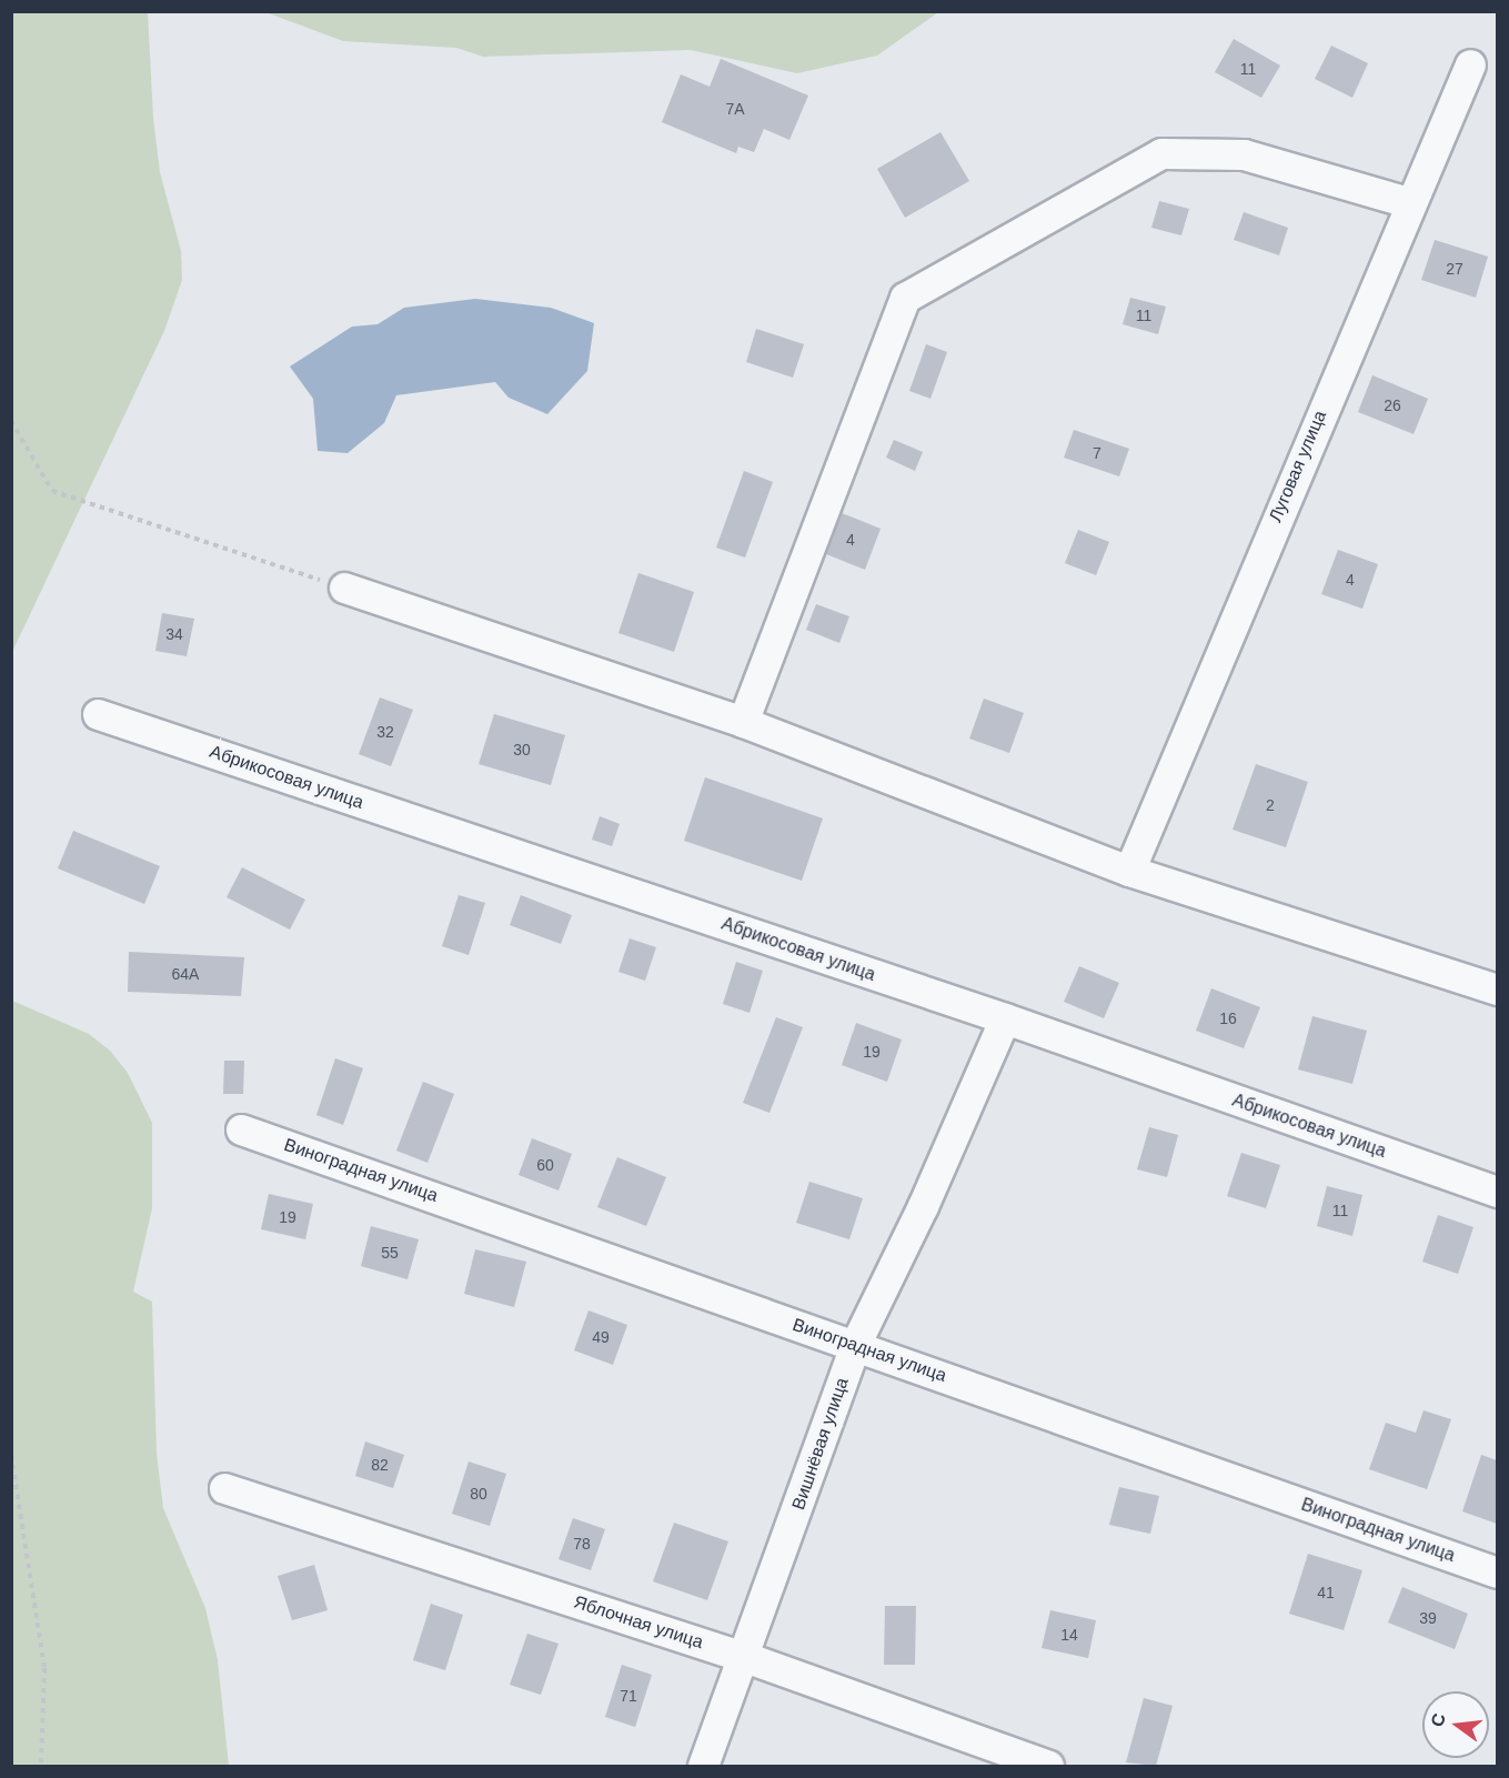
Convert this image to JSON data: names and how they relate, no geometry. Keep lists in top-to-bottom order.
{
  "streets": {
    "street": [
      "Луговая улица",
      "Абрикосовая улица",
      "Виноградная улица",
      "Вишнёвая улица",
      "Яблочная улица"
    ]
  },
  "crossings": [
    ["Абрикосовая улица", "Вишнёвая улица"],
    ["Виноградная улица", "Вишнёвая улица"],
    ["Вишнёвая улица", "Яблочная улица"]
  ],
  "house_numbers": [
    "11",
    "7А",
    "27",
    "11",
    "26",
    "7",
    "4",
    "4",
    "34",
    "32",
    "30",
    "2",
    "64А",
    "16",
    "19",
    "60",
    "11",
    "19",
    "55",
    "49",
    "82",
    "80",
    "78",
    "41",
    "39",
    "14",
    "71"
  ],
  "north": "left"
}
